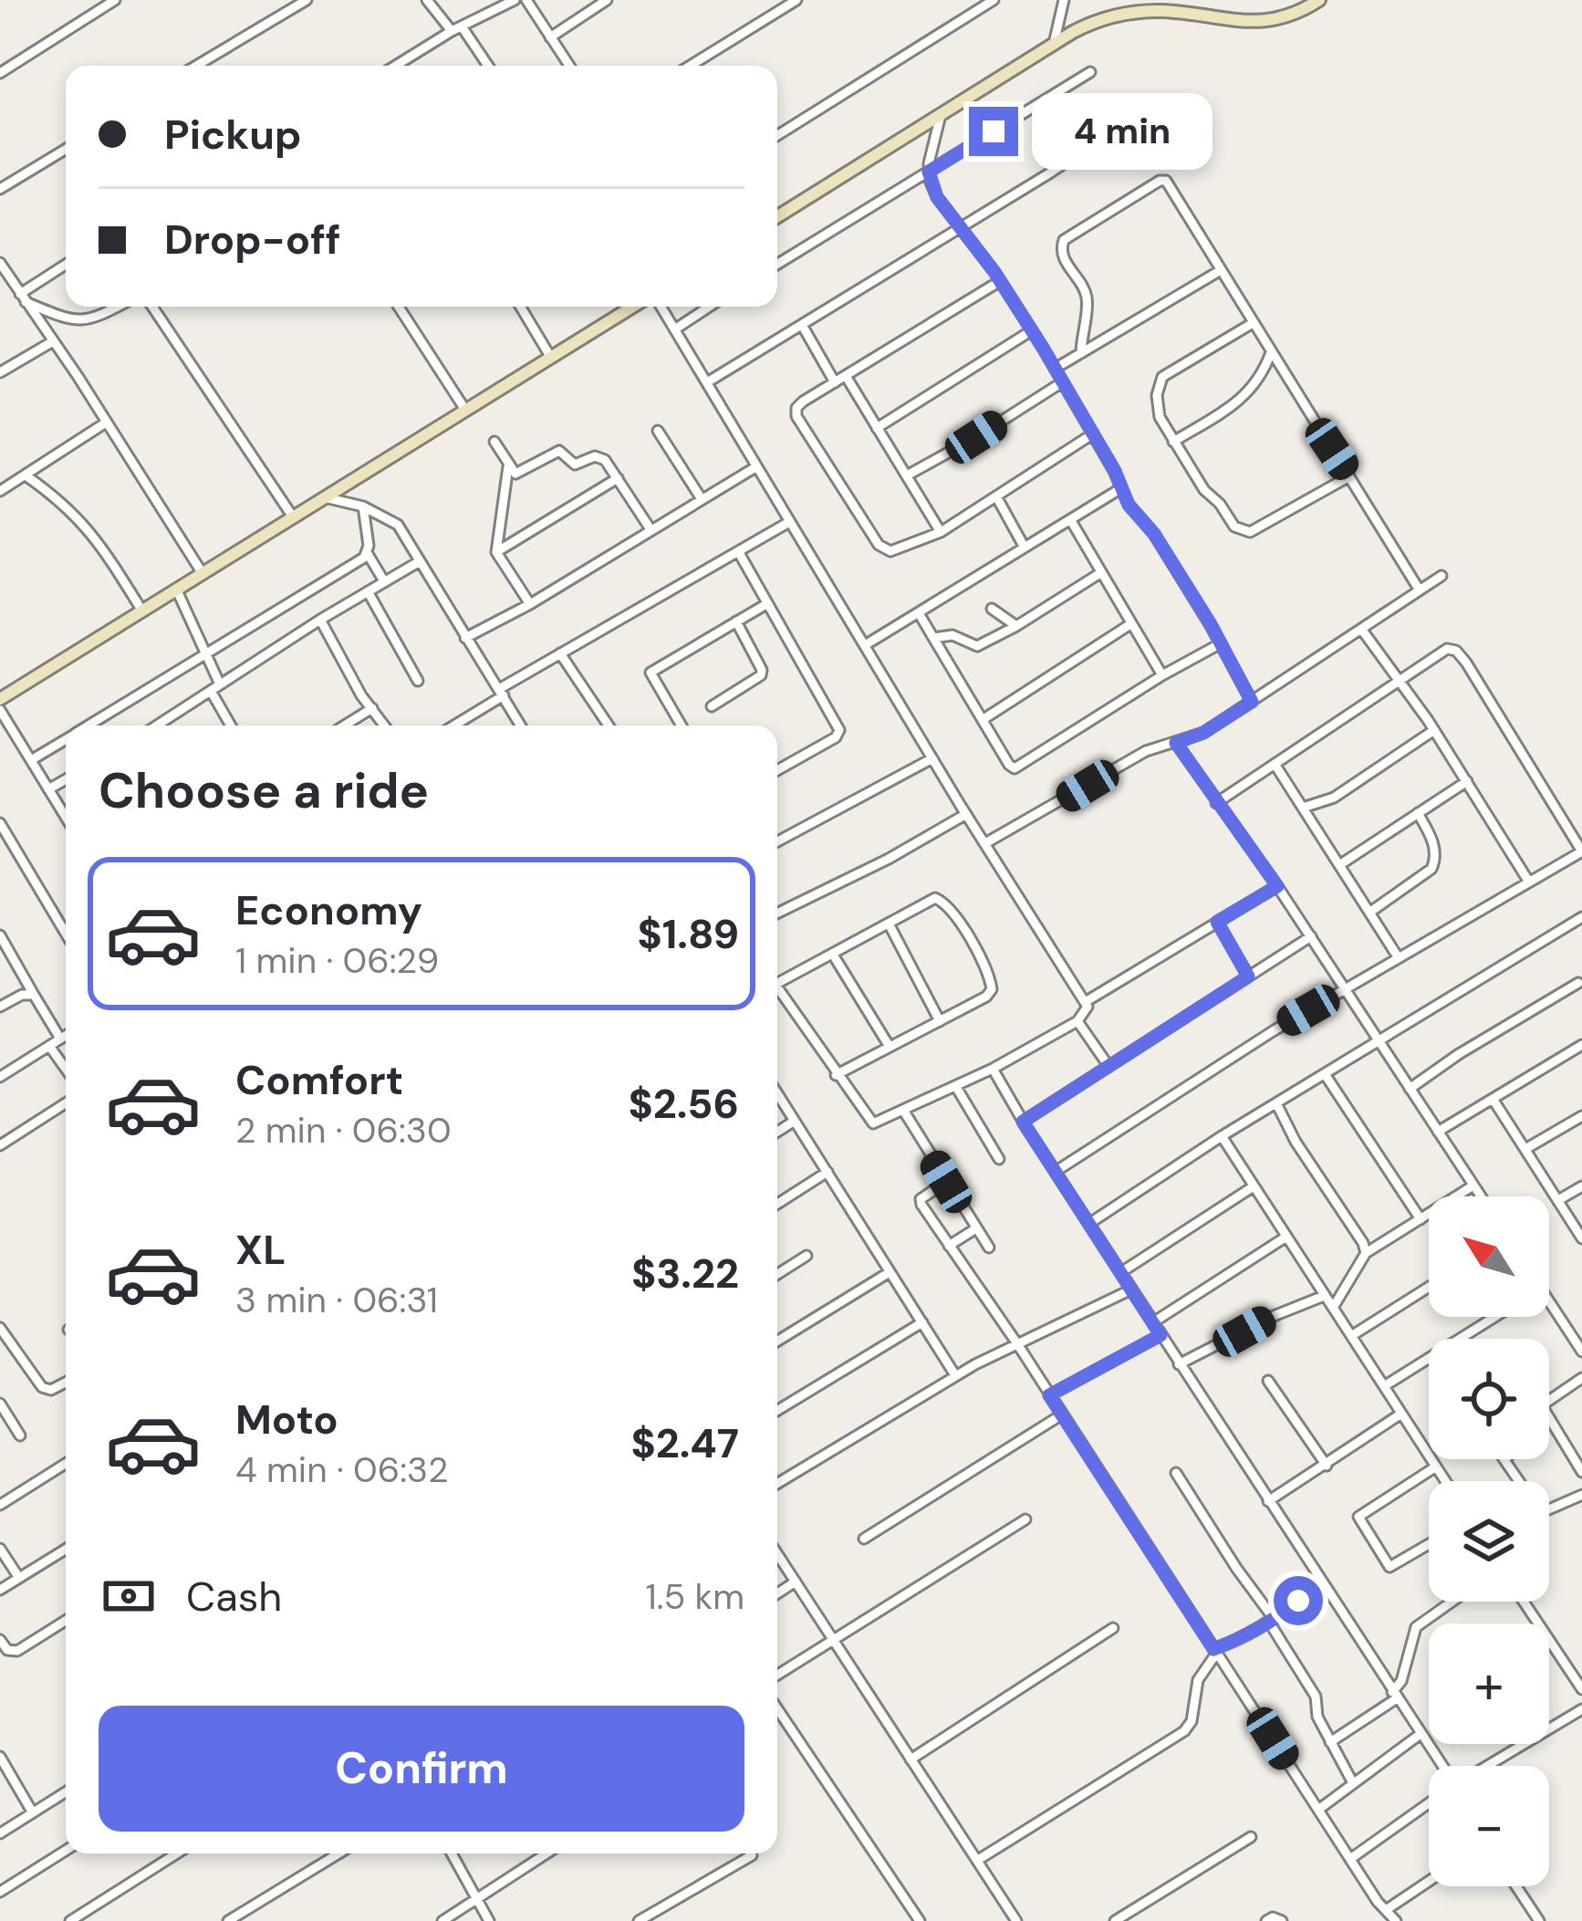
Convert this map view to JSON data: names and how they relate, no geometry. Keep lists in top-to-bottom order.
{
  "north": "top left",
  "page": {
    "banner": ["Pickup", "Drop-off"],
    "bubble": "4 min",
    "heading": "Choose a ride",
    "list": [
      {
        "name": "Economy",
        "note": "1 min · 06:29",
        "value": "$1.89"
      },
      {
        "name": "Comfort",
        "note": "2 min · 06:30",
        "value": "$2.56"
      },
      {
        "name": "XL",
        "note": "3 min · 06:31",
        "value": "$3.22"
      },
      {
        "name": "Moto",
        "note": "4 min · 06:32",
        "value": "$2.47"
      }
    ],
    "map_buttons": ["+", "−"],
    "pay": ["Cash", "1.5 km"],
    "buttons": "Confirm"
  }
}
